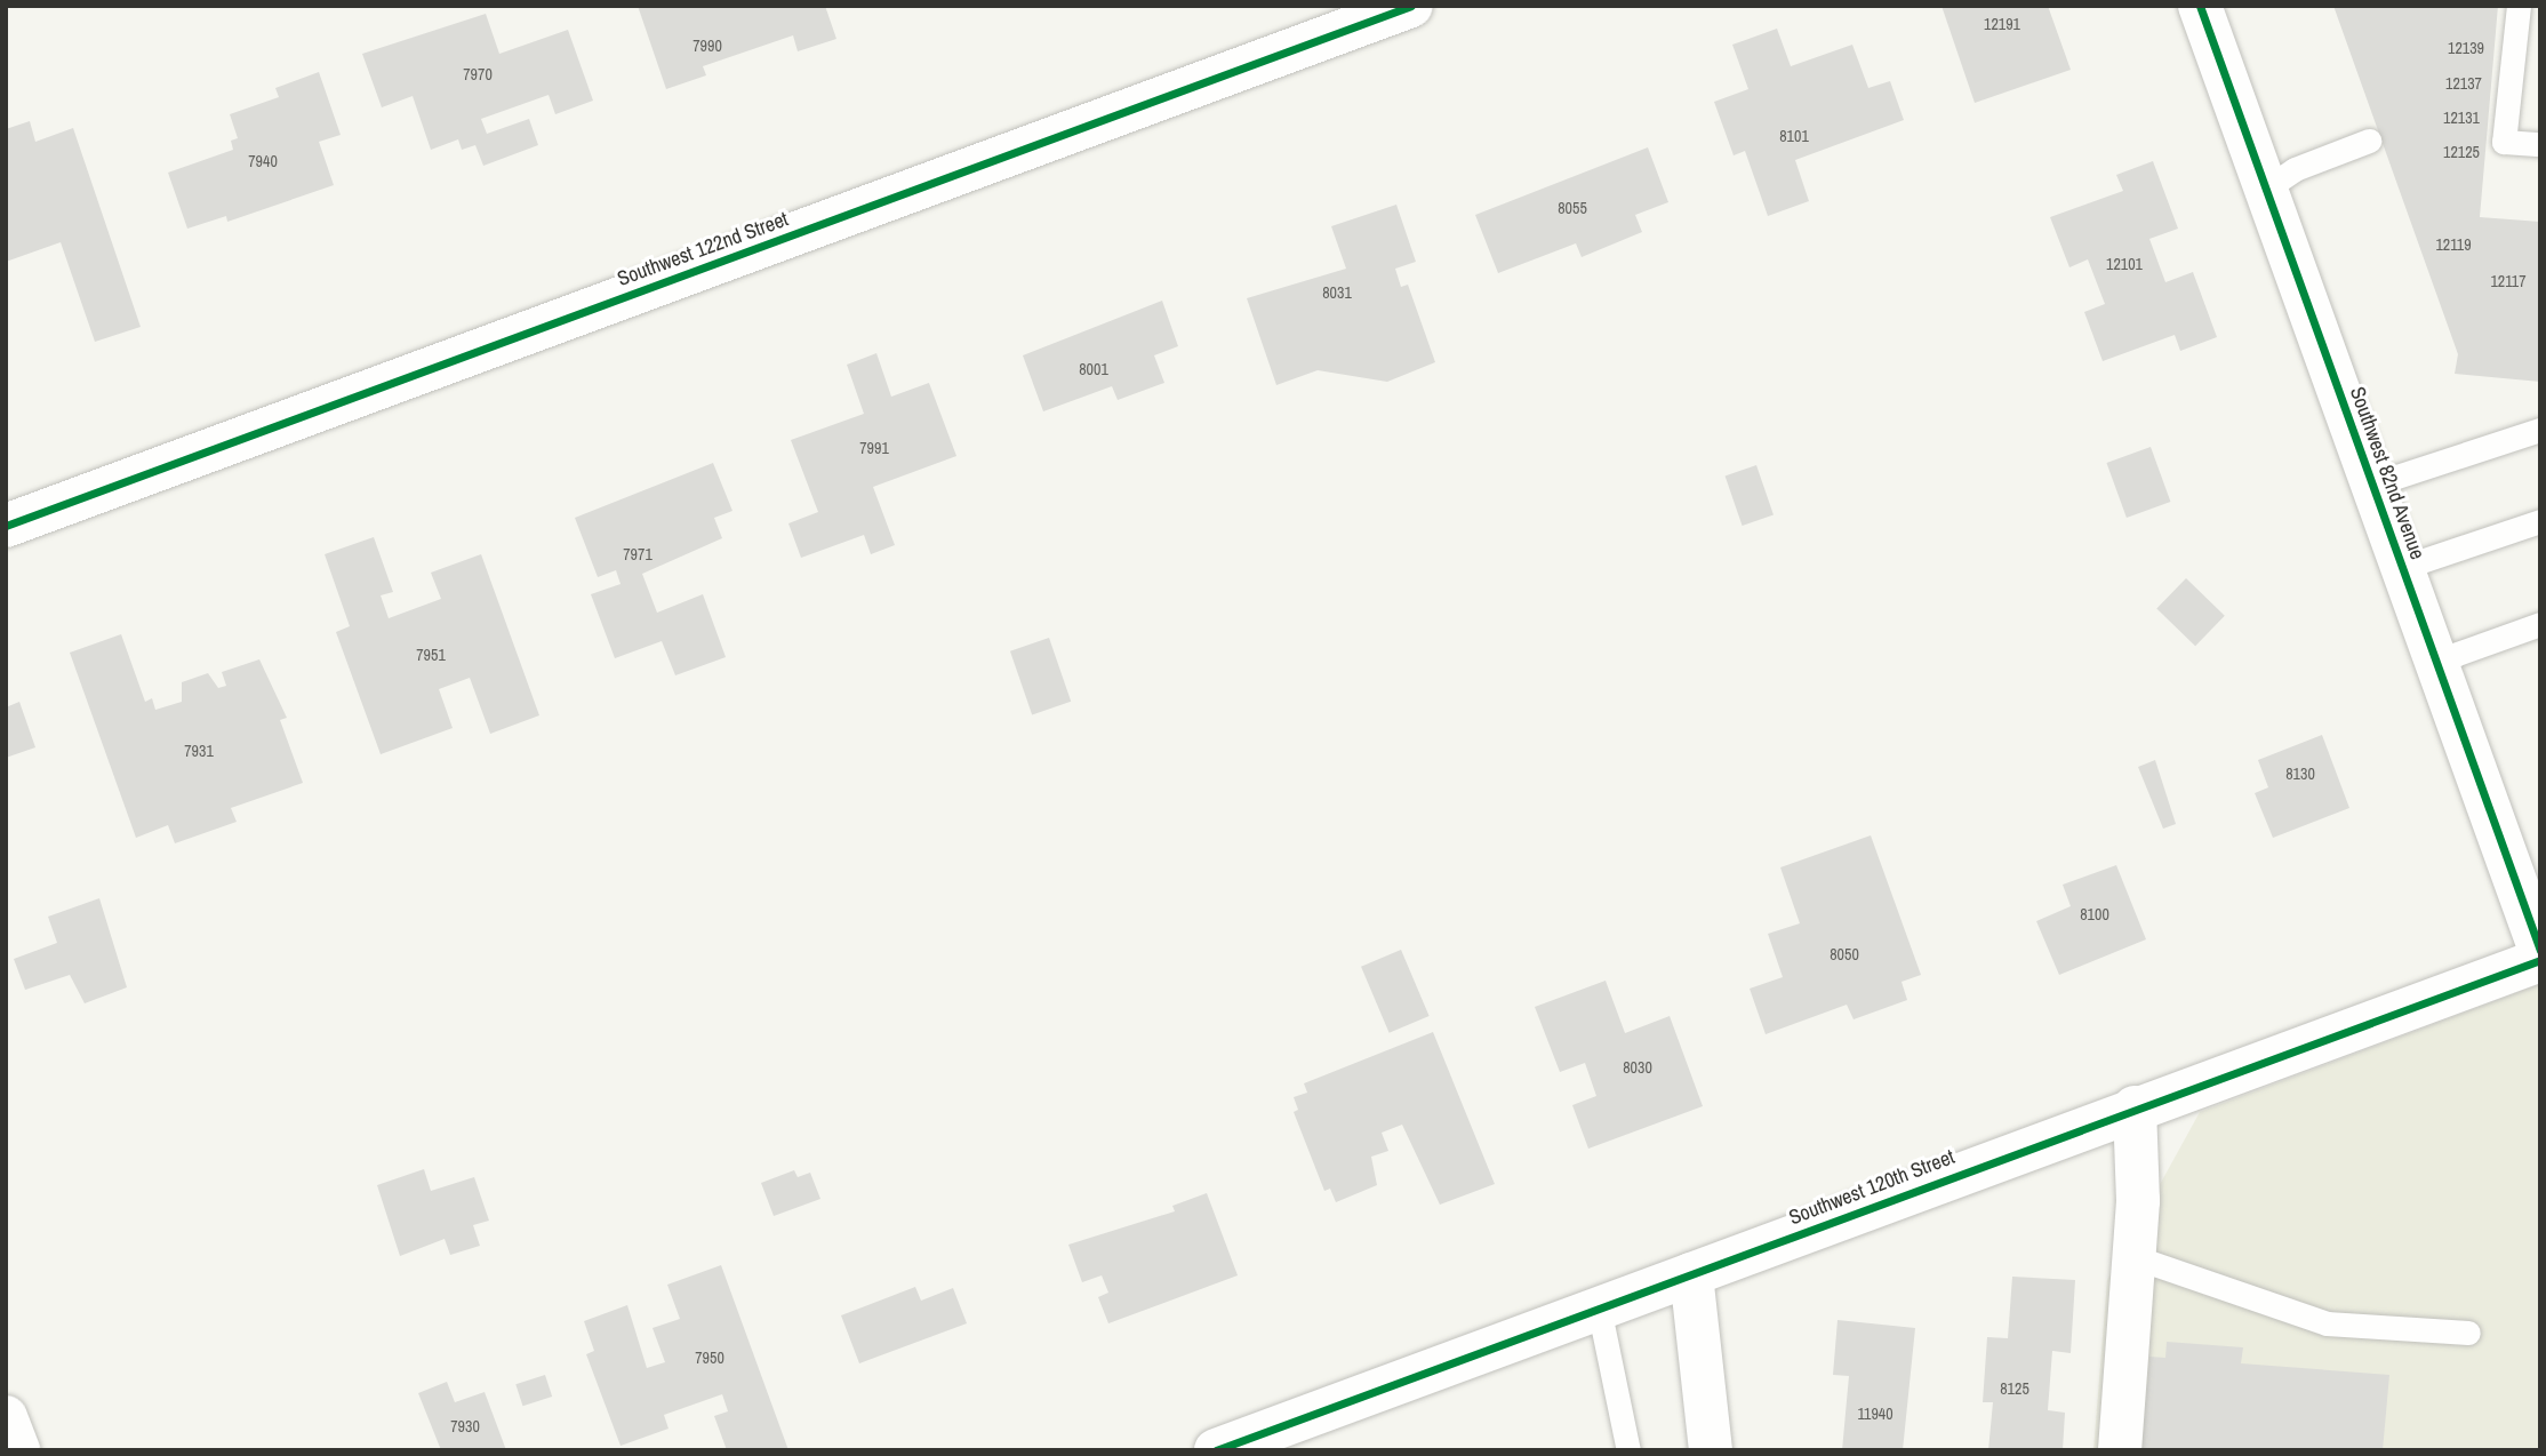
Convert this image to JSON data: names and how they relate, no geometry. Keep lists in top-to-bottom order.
{
  "streets": {
    "street": ["Southwest 122nd Street", "Southwest 82nd Avenue", "Southwest 120th Street"]
  },
  "house_numbers": [
    "12191",
    "7990",
    "12139",
    "7970",
    "12137",
    "12131",
    "8101",
    "12125",
    "7940",
    "8055",
    "12119",
    "12101",
    "12117",
    "8031",
    "8001",
    "7991",
    "7971",
    "7951",
    "7931",
    "8130",
    "8100",
    "8050",
    "8030",
    "7950",
    "8125",
    "11940",
    "7930"
  ]
}
